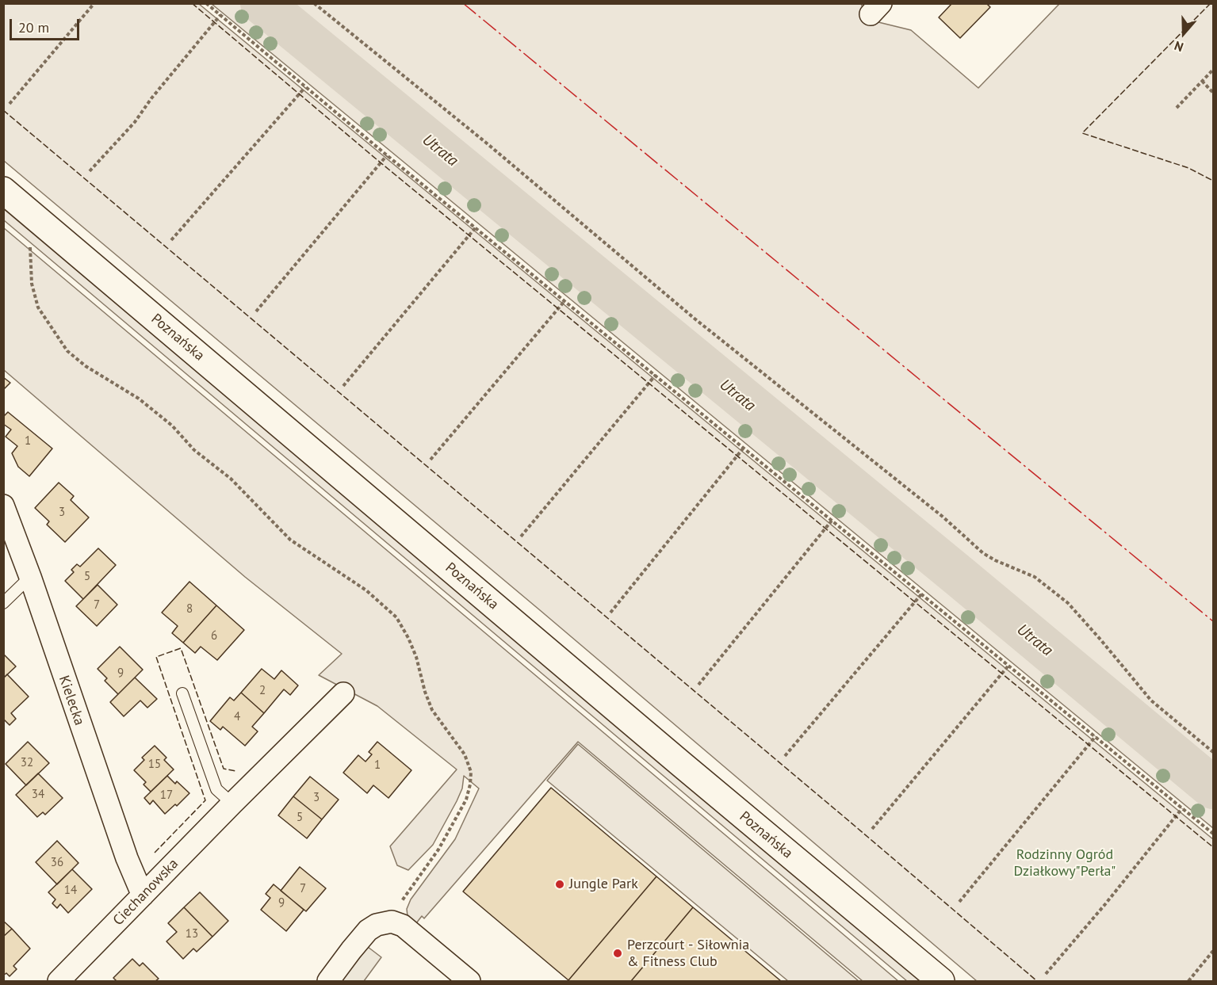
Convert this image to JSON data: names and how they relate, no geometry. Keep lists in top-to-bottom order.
{
  "streets": {
    "main road": ["Poznańska"],
    "street": ["Kielecka", "Ciechanowska"]
  },
  "crossings": [
    ["Kielecka", "Ciechanowska"]
  ],
  "water": ["Utrata"],
  "parks": ["Rodzinny Ogród Działkowy\"Perła\""],
  "places": ["Jungle Park", "Perzcourt - Siłownia & Fitness Club"],
  "house_numbers": [
    "1",
    "3",
    "5",
    "7",
    "8",
    "6",
    "9",
    "2",
    "4",
    "32",
    "15",
    "1",
    "34",
    "17",
    "3",
    "5",
    "36",
    "7",
    "14",
    "9",
    "13"
  ],
  "scale_bar": "20 m",
  "north": "bottom"
}
